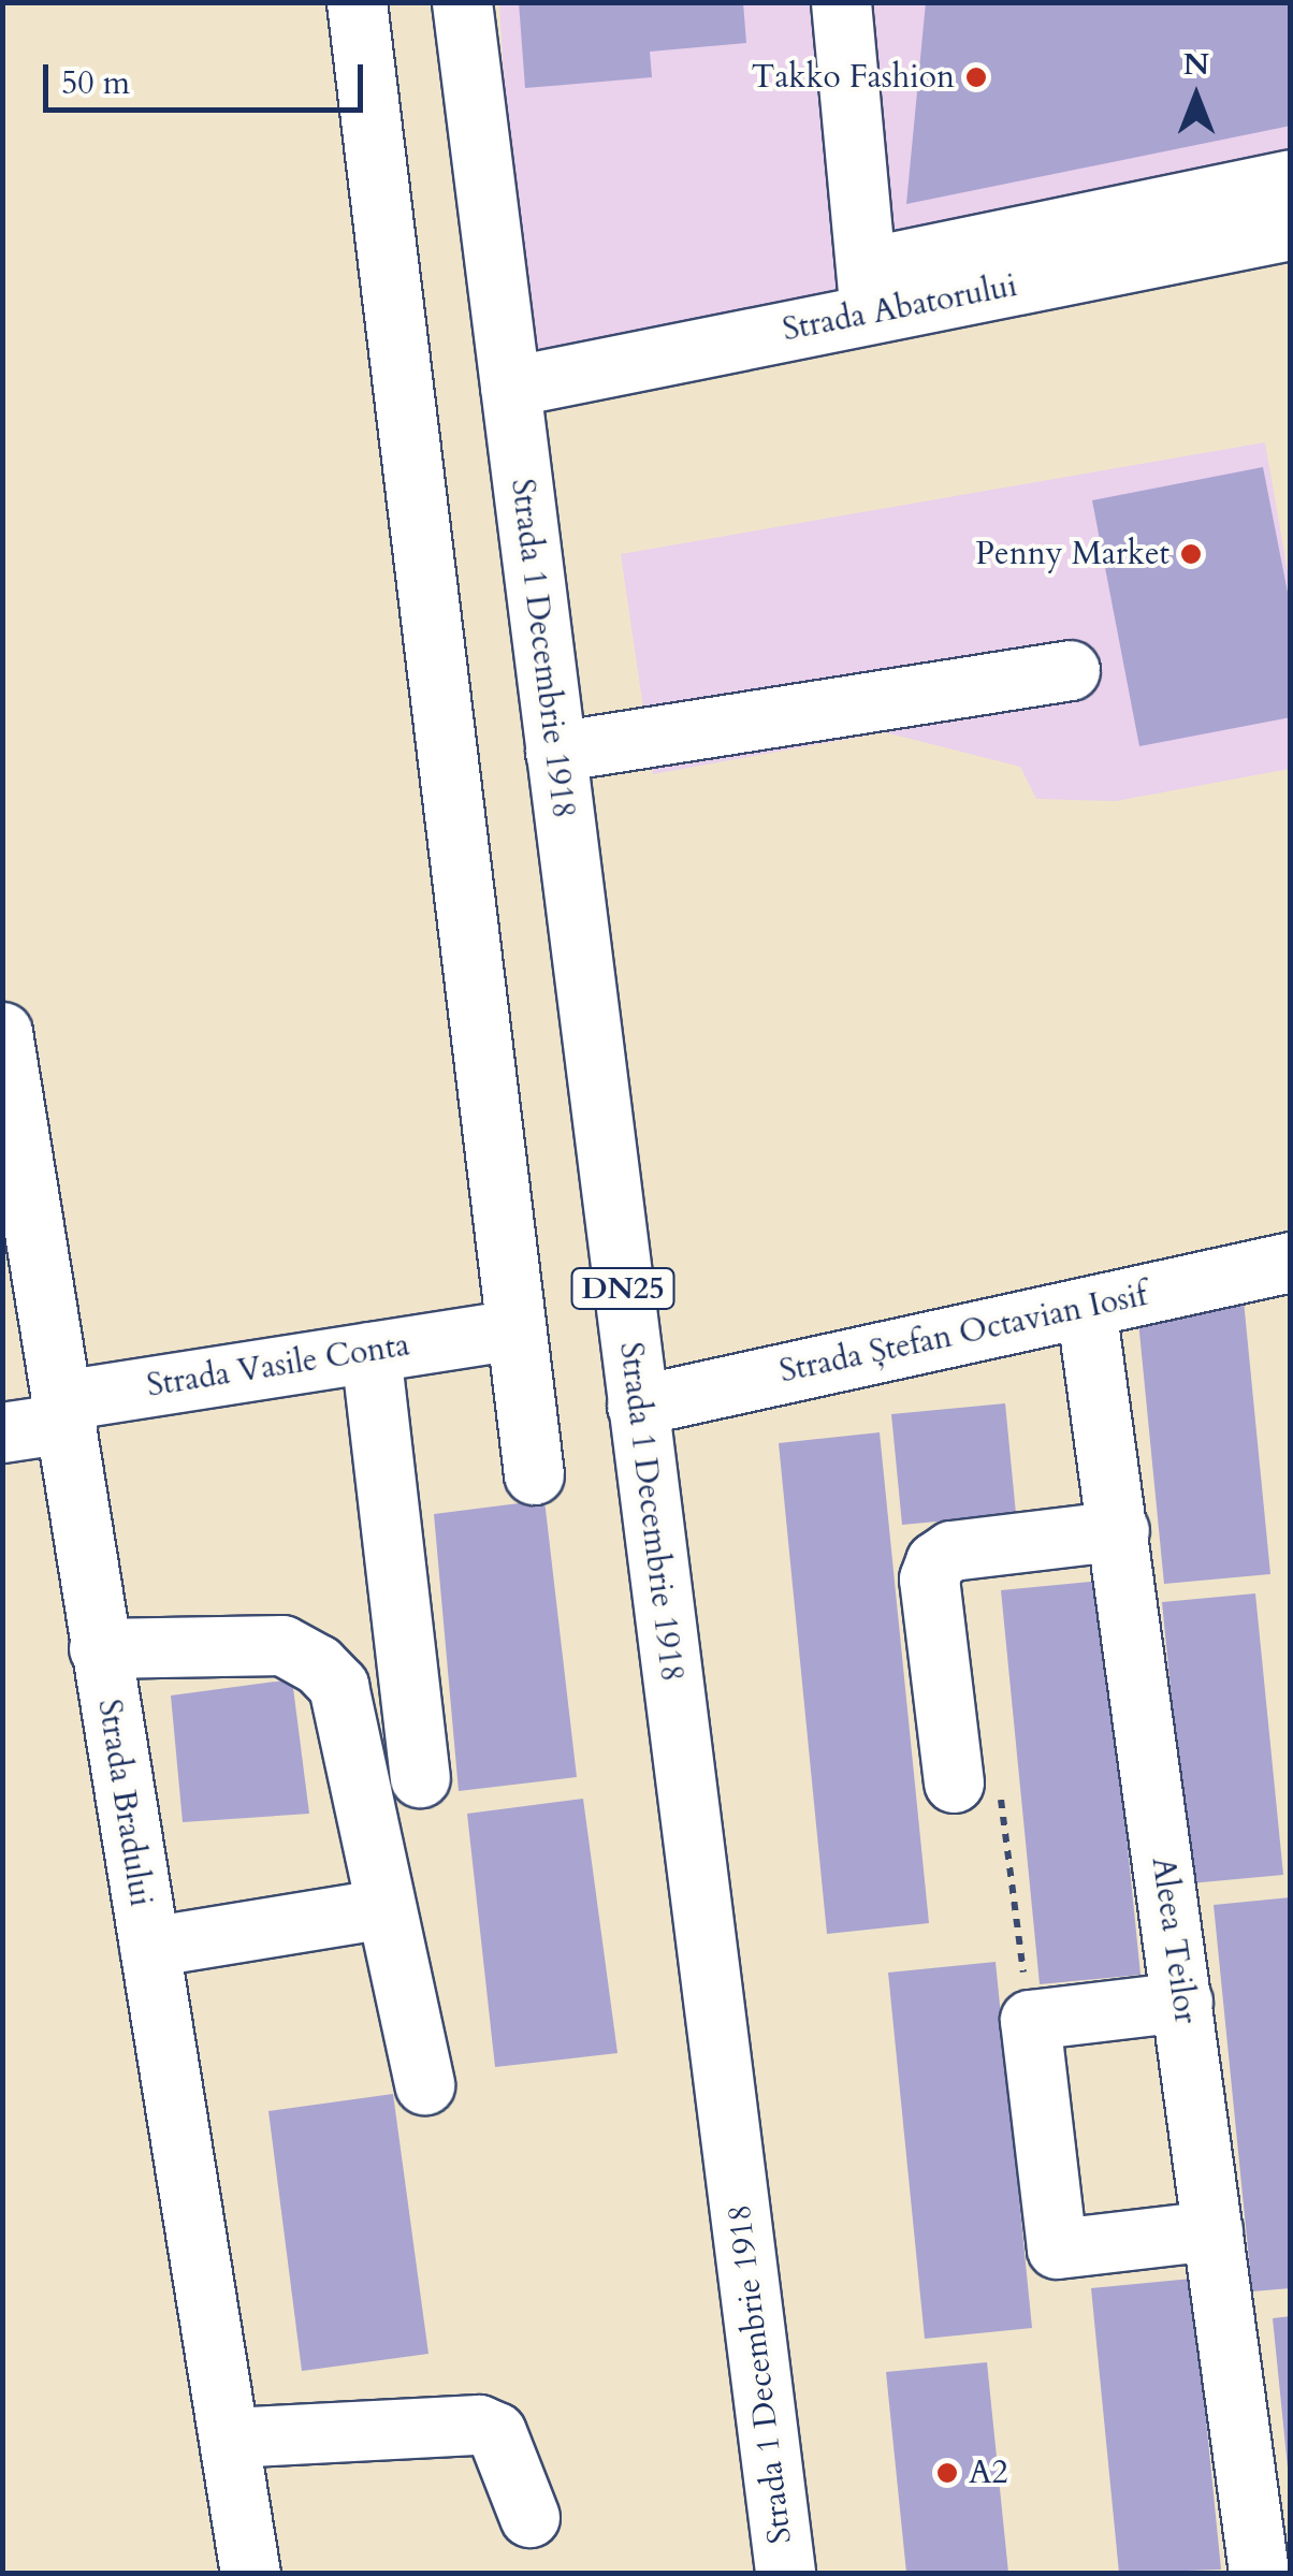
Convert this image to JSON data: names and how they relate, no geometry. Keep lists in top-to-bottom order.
{
  "streets": {
    "street": [
      "Strada Abatorului",
      "Strada 1 Decembrie 1918",
      "DN25",
      "Strada Ștefan Octavian Iosif",
      "Strada Vasile Conta",
      "Strada Bradului",
      "Aleea Teilor"
    ]
  },
  "crossings": [
    ["Strada Abatorului", "Strada 1 Decembrie 1918"],
    ["Strada 1 Decembrie 1918", "Strada Ștefan Octavian Iosif"],
    ["Strada Ștefan Octavian Iosif", "Aleea Teilor"],
    ["Strada Vasile Conta", "Strada Bradului"]
  ],
  "places": ["Takko Fashion", "Penny Market", "A2"],
  "scale_bar": "50 m",
  "north": "top"
}
